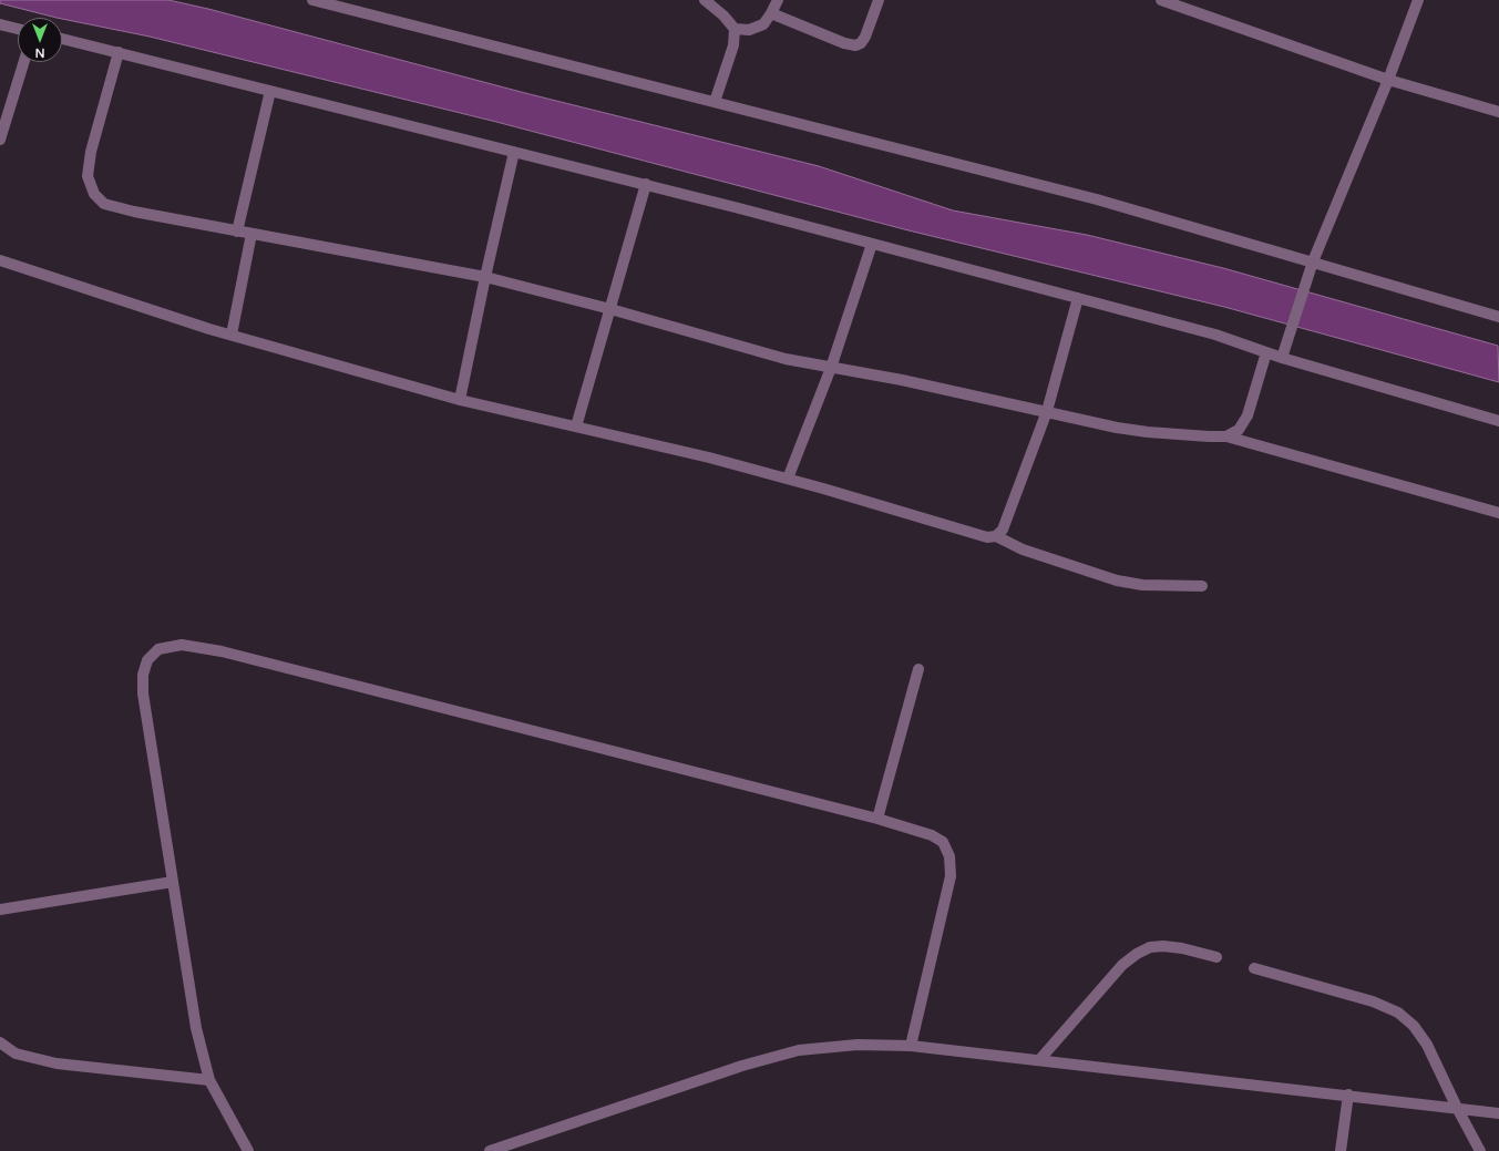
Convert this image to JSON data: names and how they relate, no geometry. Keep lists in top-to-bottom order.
{
  "north": "bottom"
}
